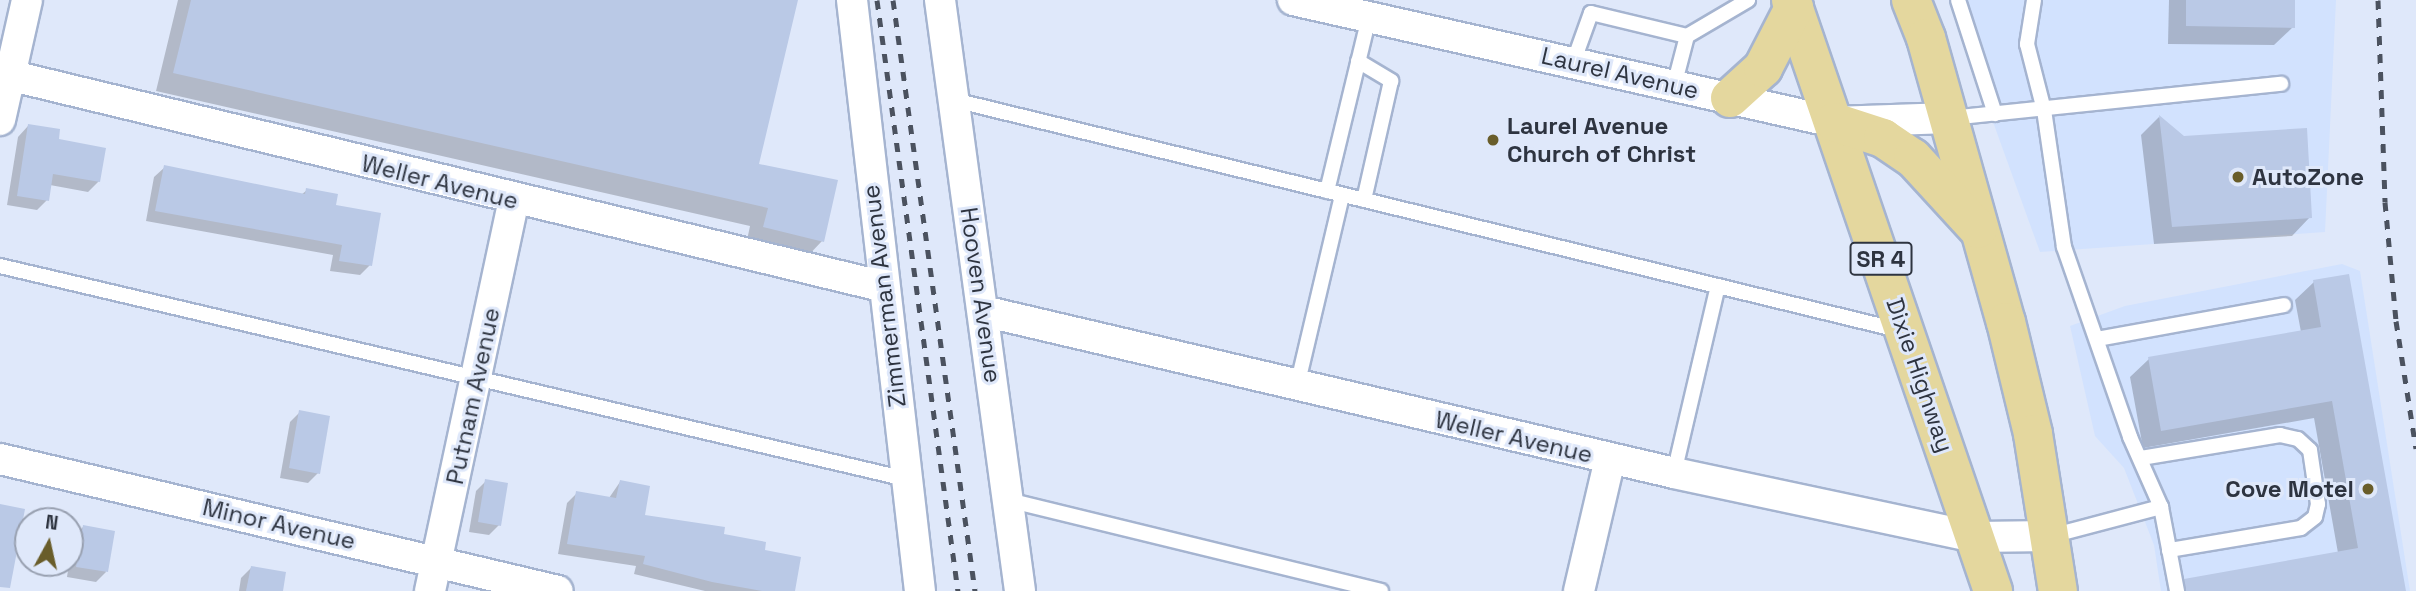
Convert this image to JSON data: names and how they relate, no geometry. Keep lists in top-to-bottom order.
{
  "streets": {
    "main road": ["SR 4", "Dixie Highway"],
    "street": [
      "Laurel Avenue",
      "Weller Avenue",
      "Hooven Avenue",
      "Zimmerman Avenue",
      "Putnam Avenue",
      "Minor Avenue"
    ]
  },
  "crossings": [
    ["Laurel Avenue", "Dixie Highway"],
    ["Weller Avenue", "Hooven Avenue"],
    ["Weller Avenue", "Zimmerman Avenue"],
    ["Weller Avenue", "Dixie Highway"],
    ["Weller Avenue", "Putnam Avenue"],
    ["Putnam Avenue", "Minor Avenue"]
  ],
  "places": ["Laurel Avenue Church of Christ", "AutoZone", "Cove Motel"],
  "north": "top"
}
